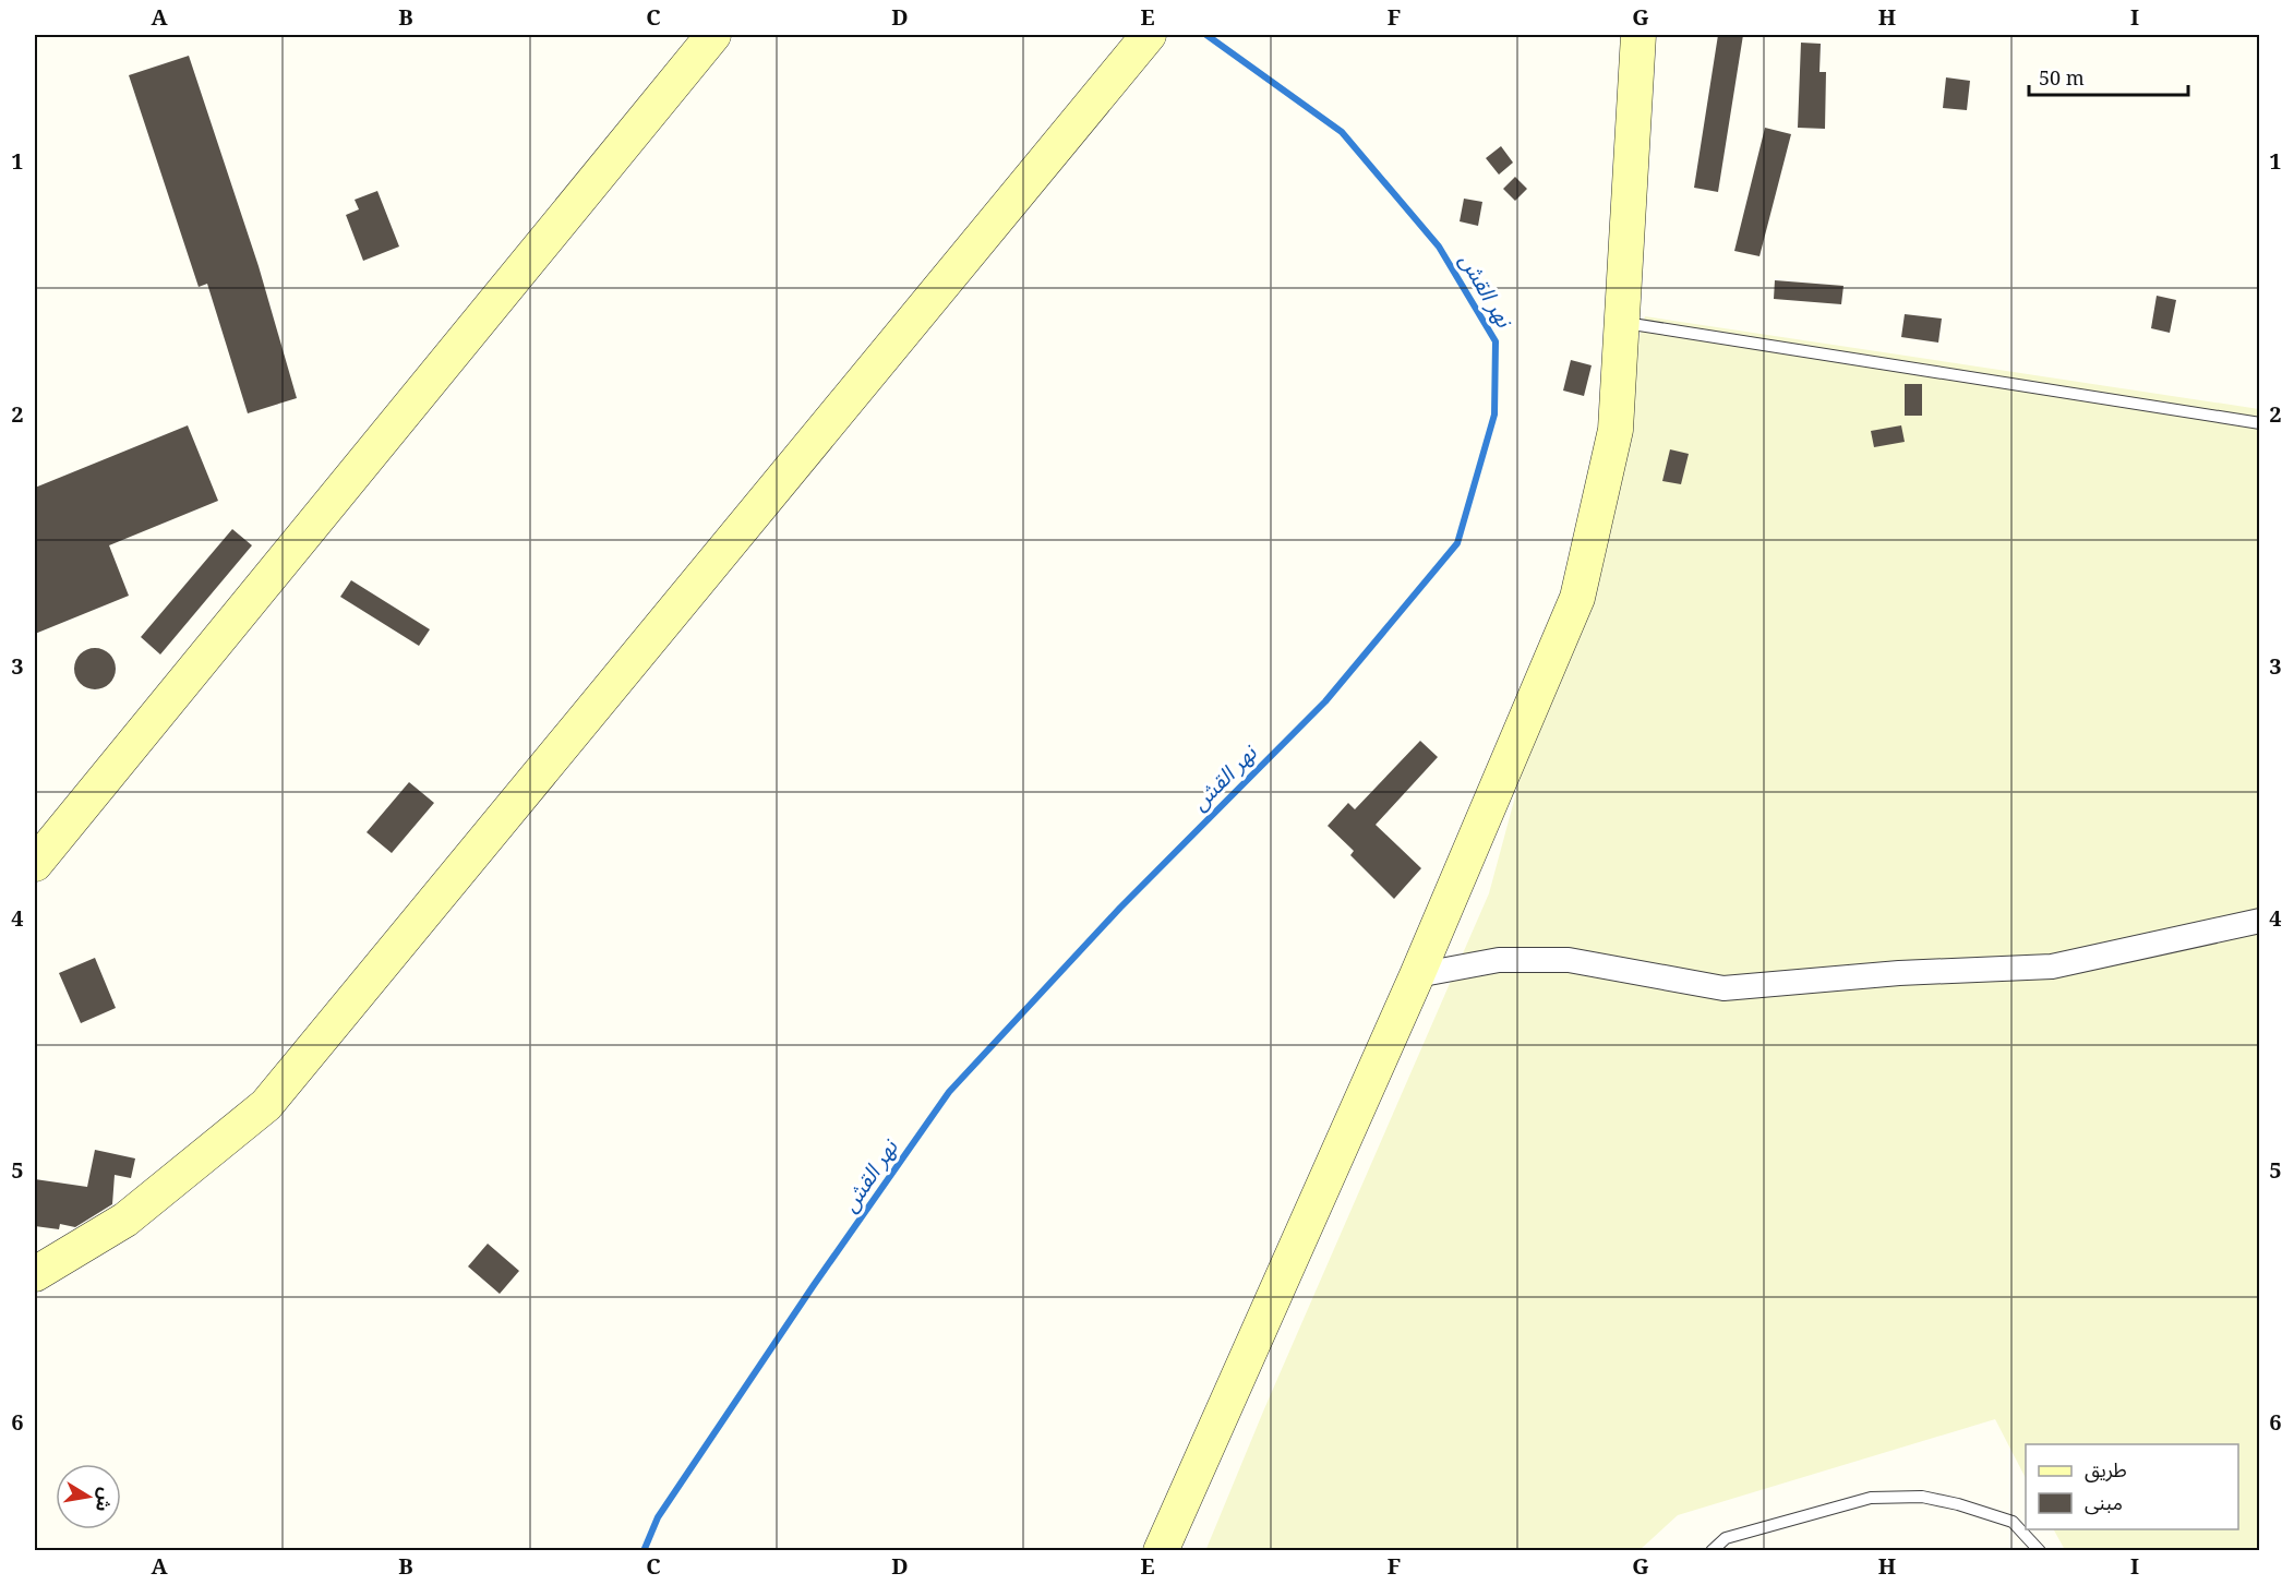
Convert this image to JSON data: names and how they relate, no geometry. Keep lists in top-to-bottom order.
{
  "water": ["نهر القش"],
  "legend": ["طريق", "مبنى"],
  "scale_bar": "50 m",
  "north": "right",
  "grid": {
    "columns": [
      "A",
      "B",
      "C",
      "D",
      "E",
      "F",
      "G",
      "H",
      "I"
    ],
    "rows": [
      "1",
      "2",
      "3",
      "4",
      "5",
      "6"
    ]
  }
}
